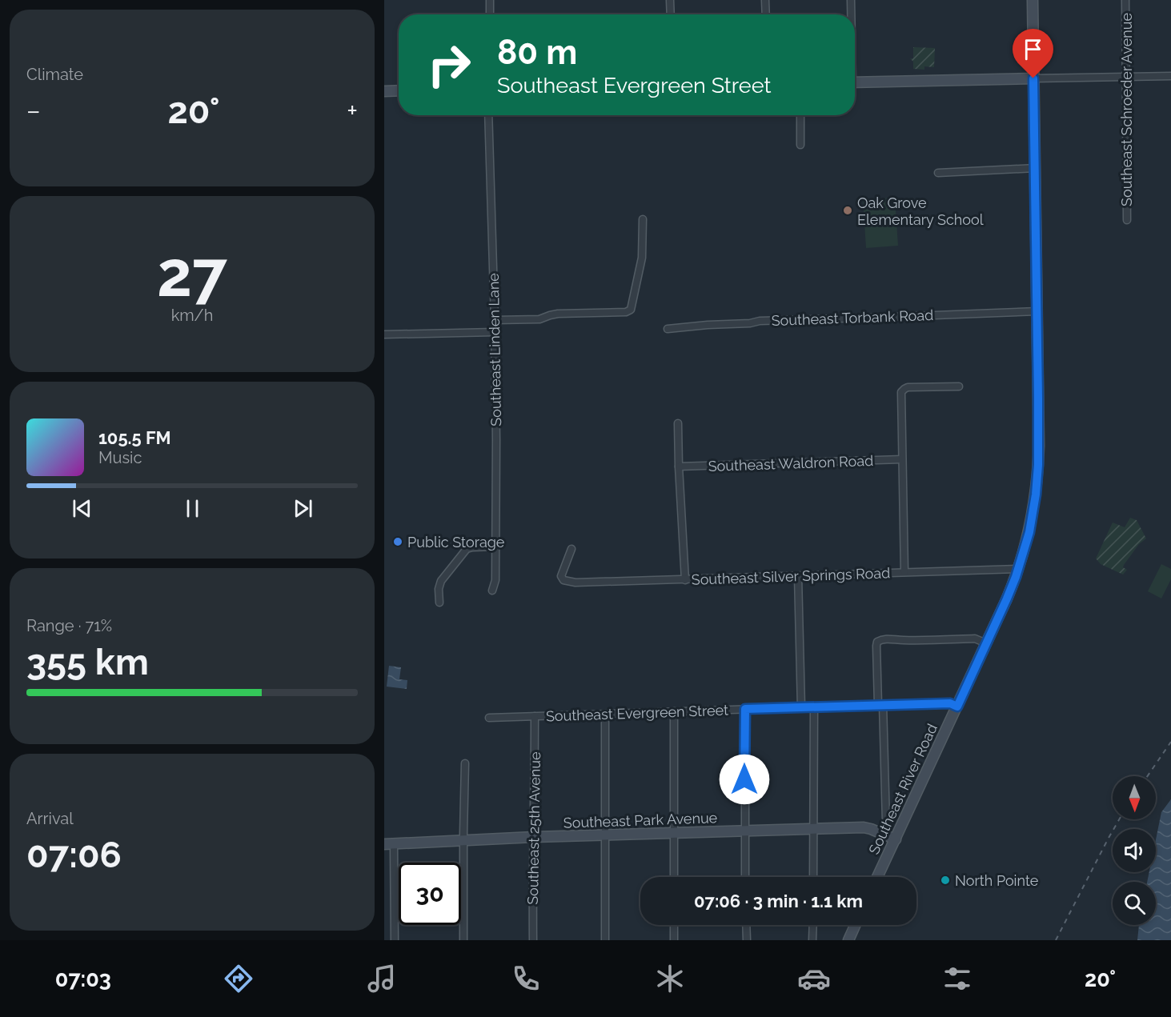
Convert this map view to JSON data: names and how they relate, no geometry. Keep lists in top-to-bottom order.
{
  "streets": {
    "street": [
      "Southeast Schroeder Avenue",
      "Southeast Torbank Road",
      "Southeast Linden Lane",
      "Southeast Waldron Road",
      "Southeast Silver Springs Road",
      "Southeast Evergreen Street",
      "Southeast River Road",
      "Southeast Park Avenue",
      "Southeast 25th Avenue"
    ]
  },
  "crossings": [
    ["Southeast Torbank Road", "Southeast River Road"],
    ["Southeast Silver Springs Road", "Southeast River Road"],
    ["Southeast Evergreen Street", "Southeast River Road"],
    ["Southeast Evergreen Street", "Southeast 25th Avenue"],
    ["Southeast River Road", "Southeast Park Avenue"],
    ["Southeast Park Avenue", "Southeast 25th Avenue"]
  ],
  "places": ["Oak Grove Elementary School", "Public Storage", "North Pointe"],
  "north": "bottom",
  "page": {
    "tile": [
      "Climate",
      ["27", "km/h"],
      ["Range · 71%", "355 km"],
      ["Arrival", "07:06"]
    ],
    "turn": ["80 m", "Southeast Evergreen Street"],
    "heat": ["−", "20°", "+"],
    "song": ["105.5 FM", "Music"],
    "limit": "30",
    "trip": "07:06 · 3 min · 1.1 km",
    "tabs": ["07:03", "20°"]
  }
}
